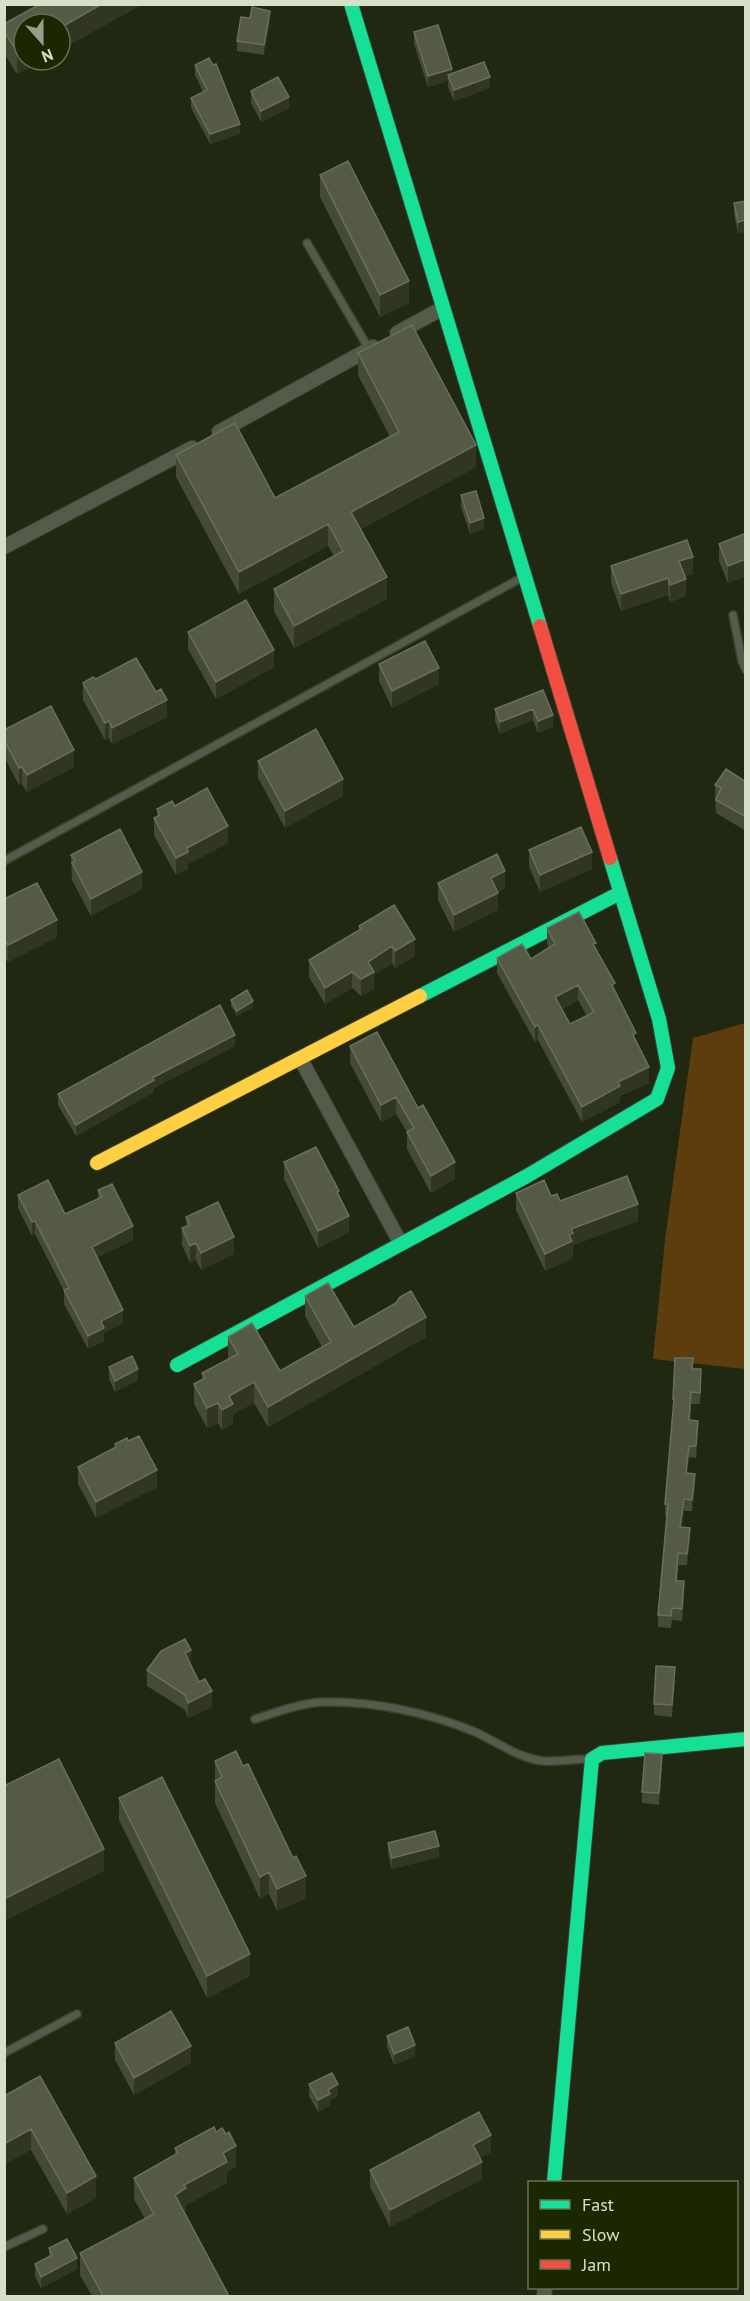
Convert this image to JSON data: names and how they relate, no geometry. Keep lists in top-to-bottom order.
{
  "legend": ["Fast", "Slow", "Jam"],
  "north": "bottom"
}
